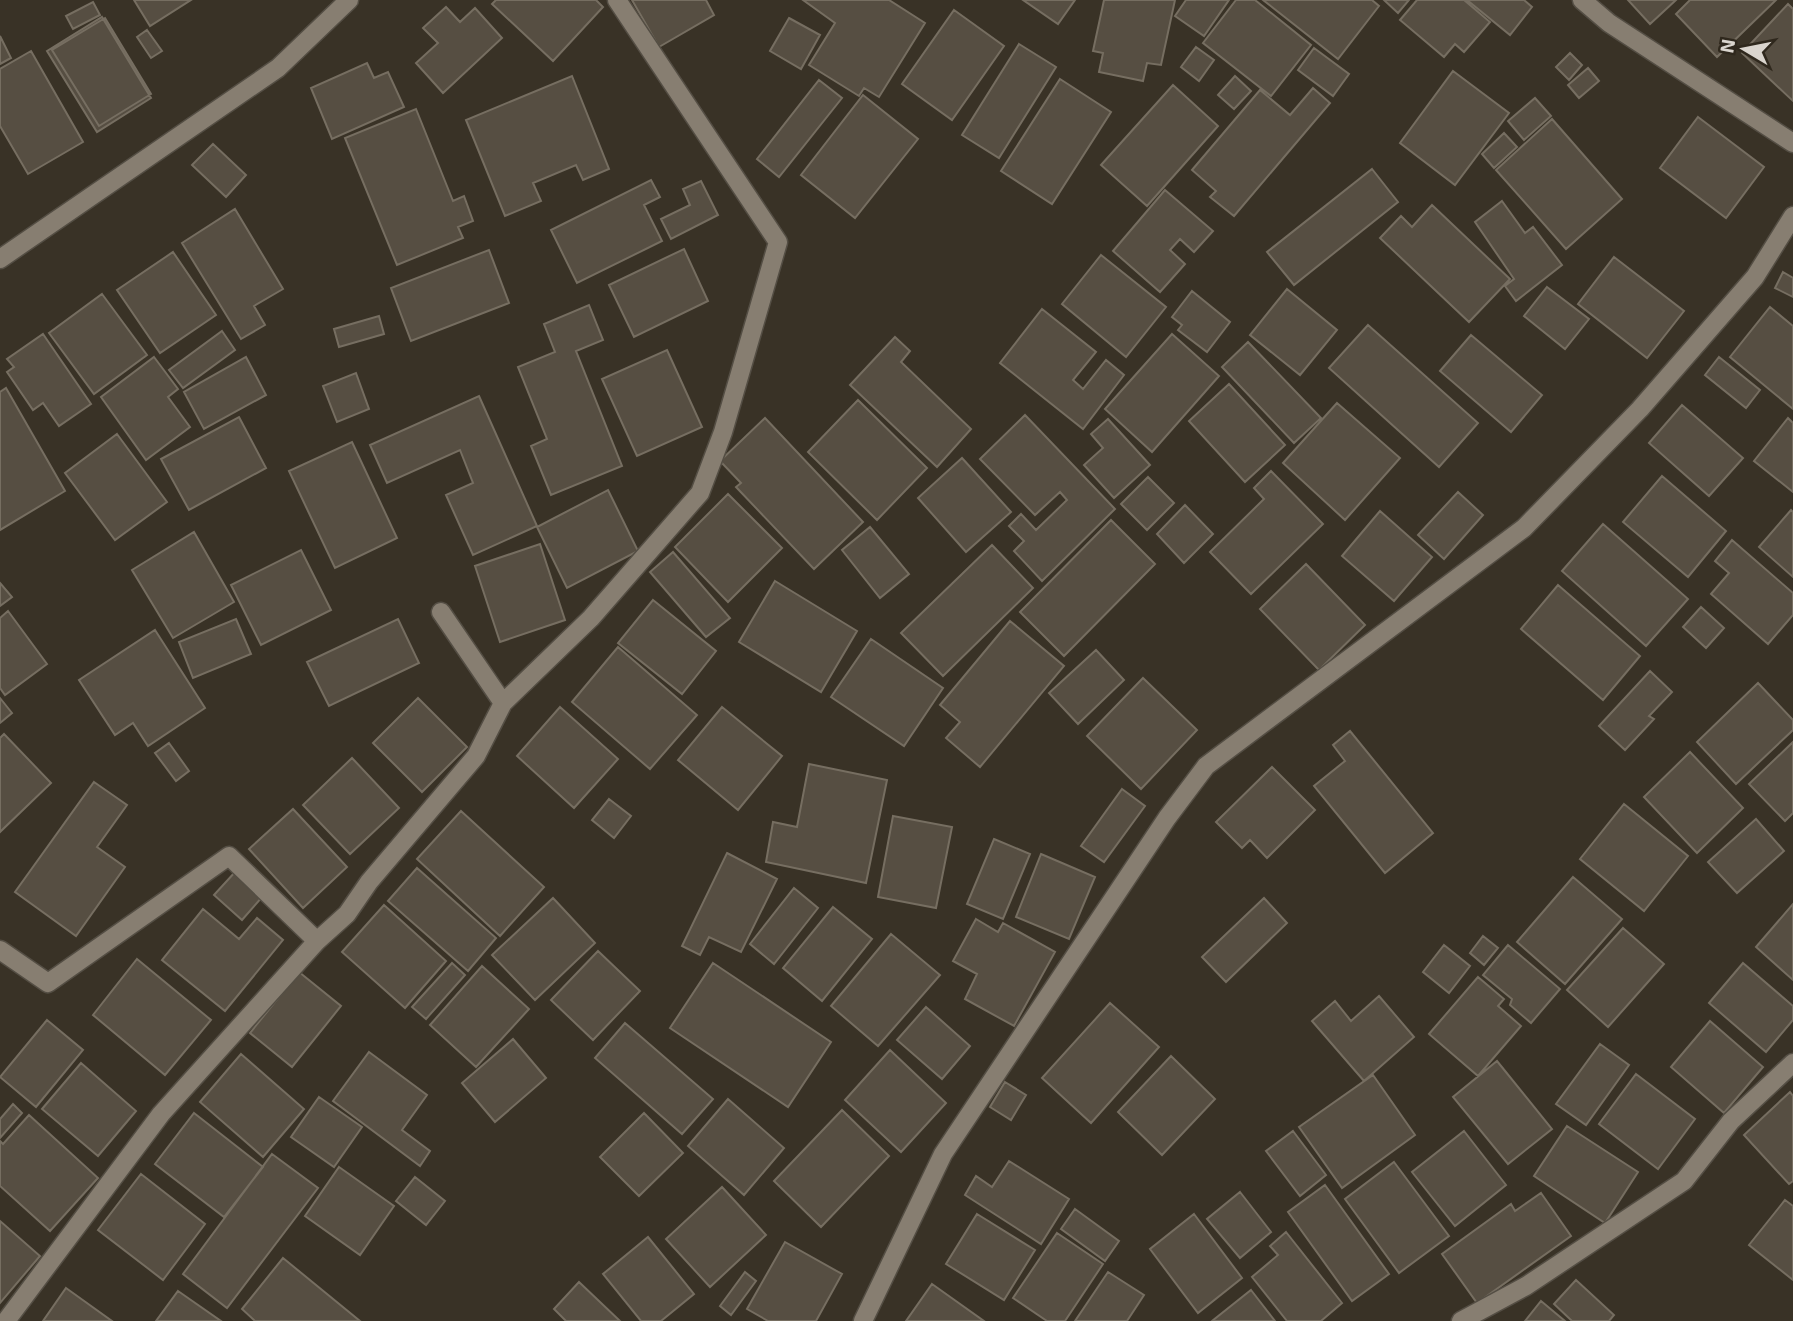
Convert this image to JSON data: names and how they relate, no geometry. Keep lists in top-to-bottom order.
{
  "north": "left"
}
